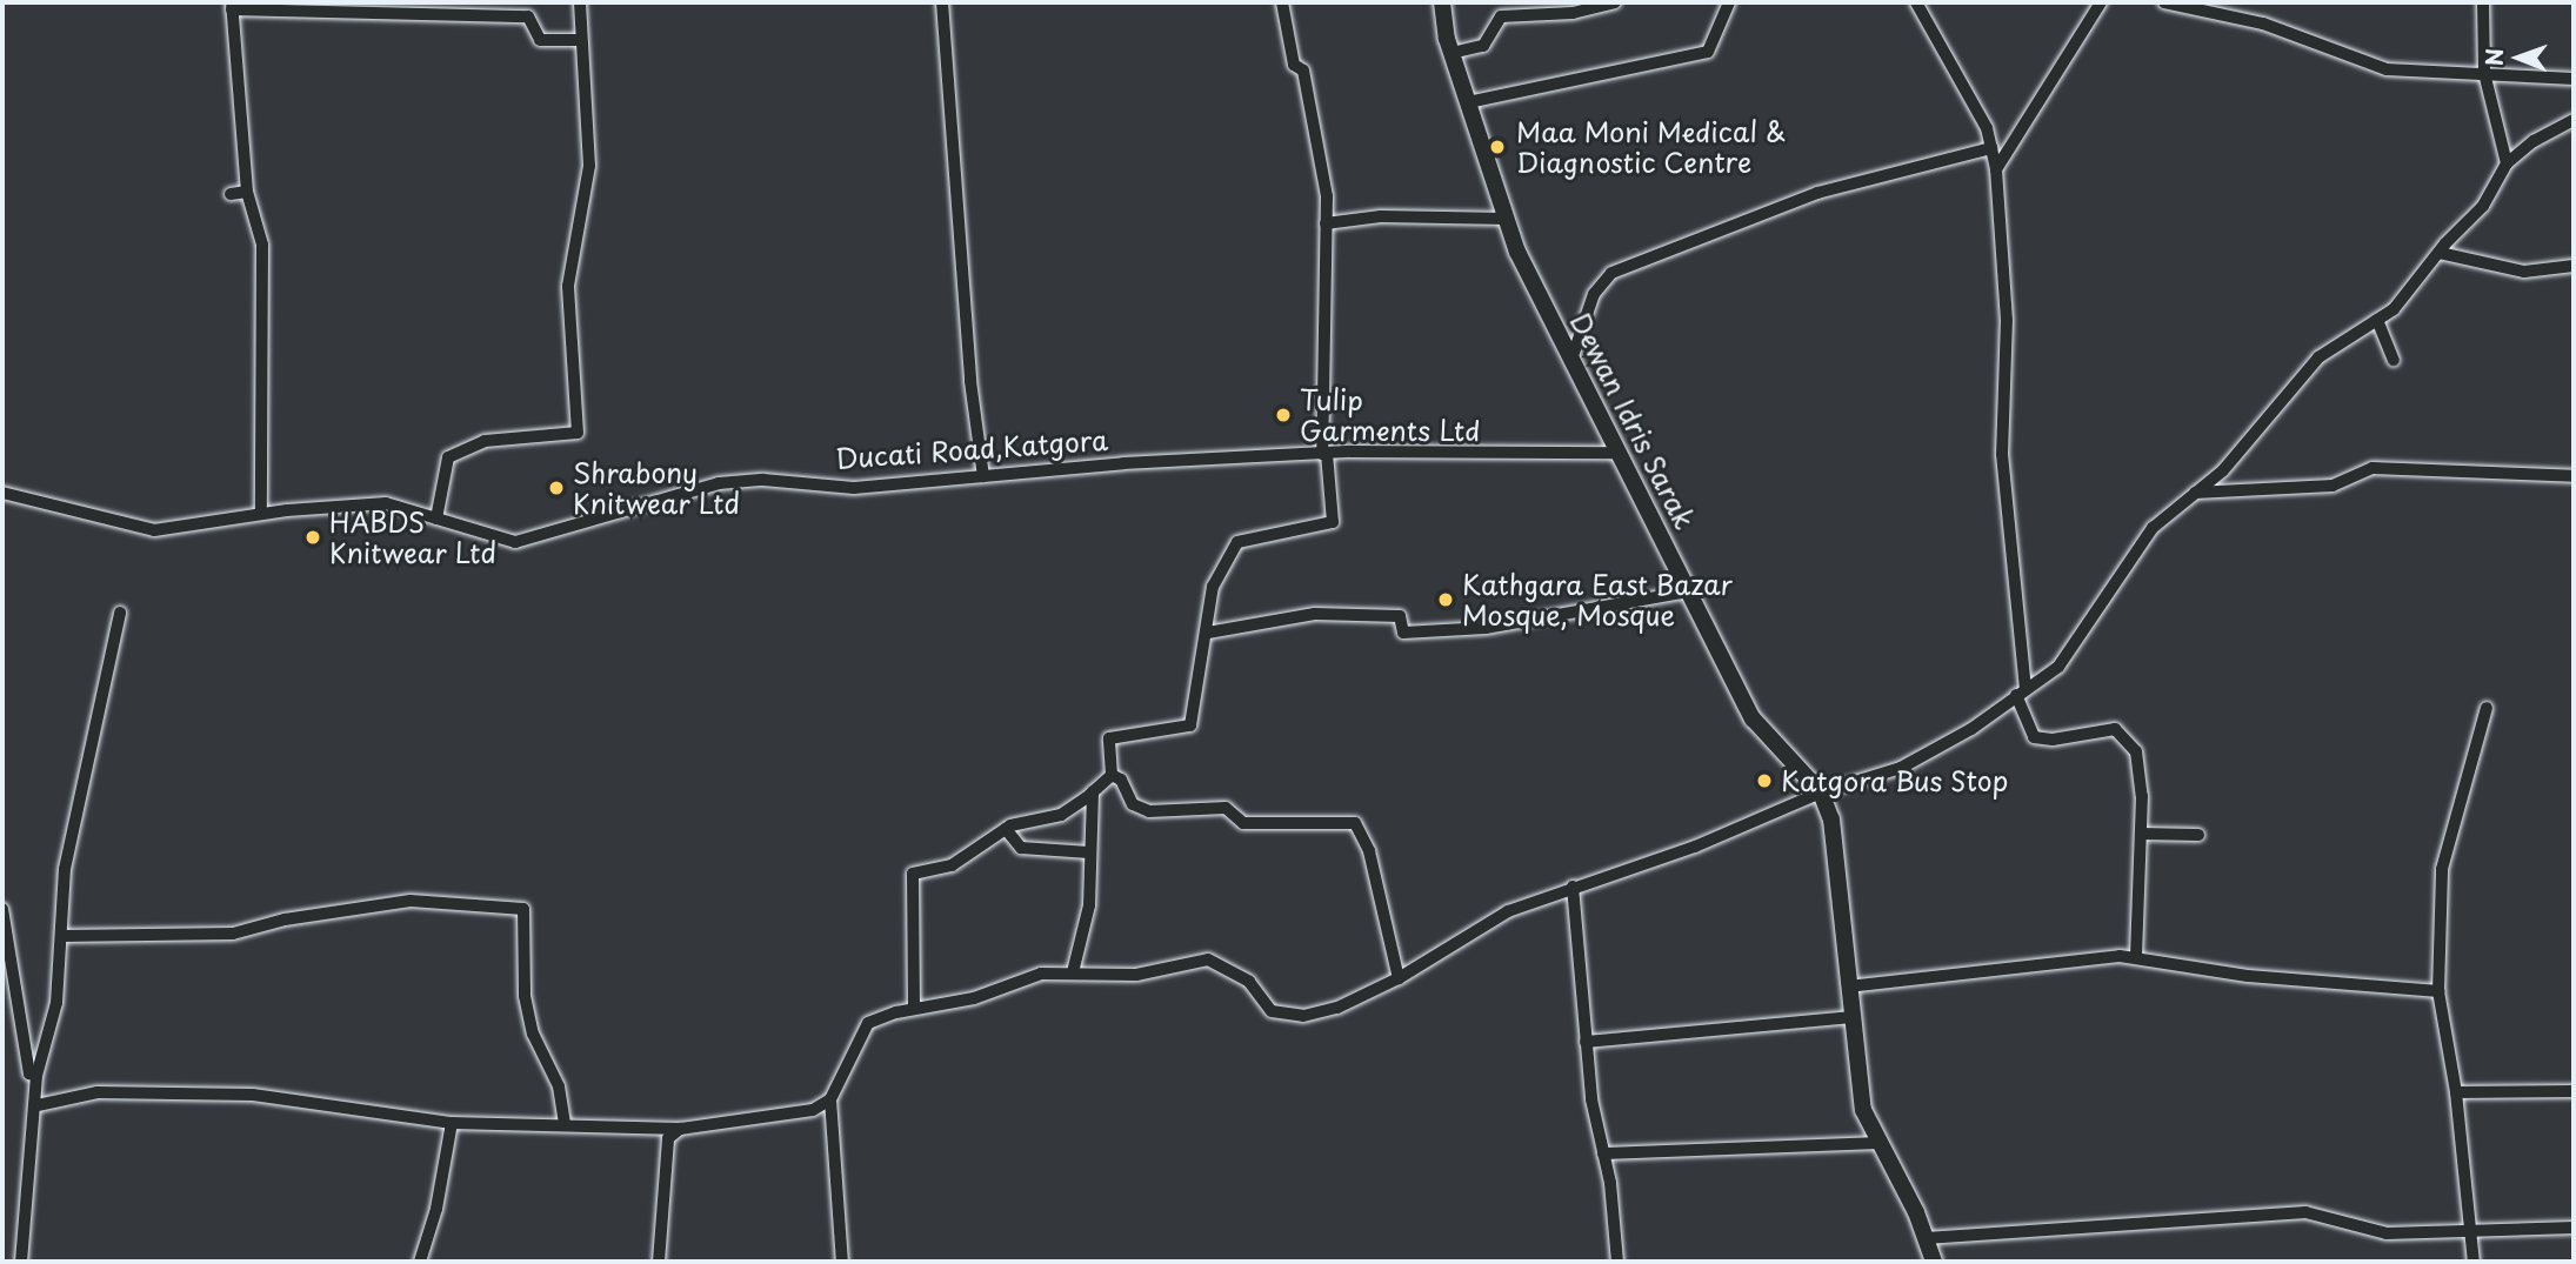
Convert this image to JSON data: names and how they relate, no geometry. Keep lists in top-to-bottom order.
{
  "streets": {
    "main road": ["Dewan Idris Sarak"],
    "street": ["Ducati Road,Katgora"]
  },
  "crossings": [
    ["Dewan Idris Sarak", "Ducati Road,Katgora"]
  ],
  "places": [
    "Maa Moni Medical & Diagnostic Centre",
    "Tulip Garments Ltd",
    "Shrabony Knitwear Ltd",
    "HABDS Knitwear Ltd",
    "Kathgara East Bazar Mosque, Mosque",
    "Katgora Bus Stop"
  ],
  "north": "left"
}
